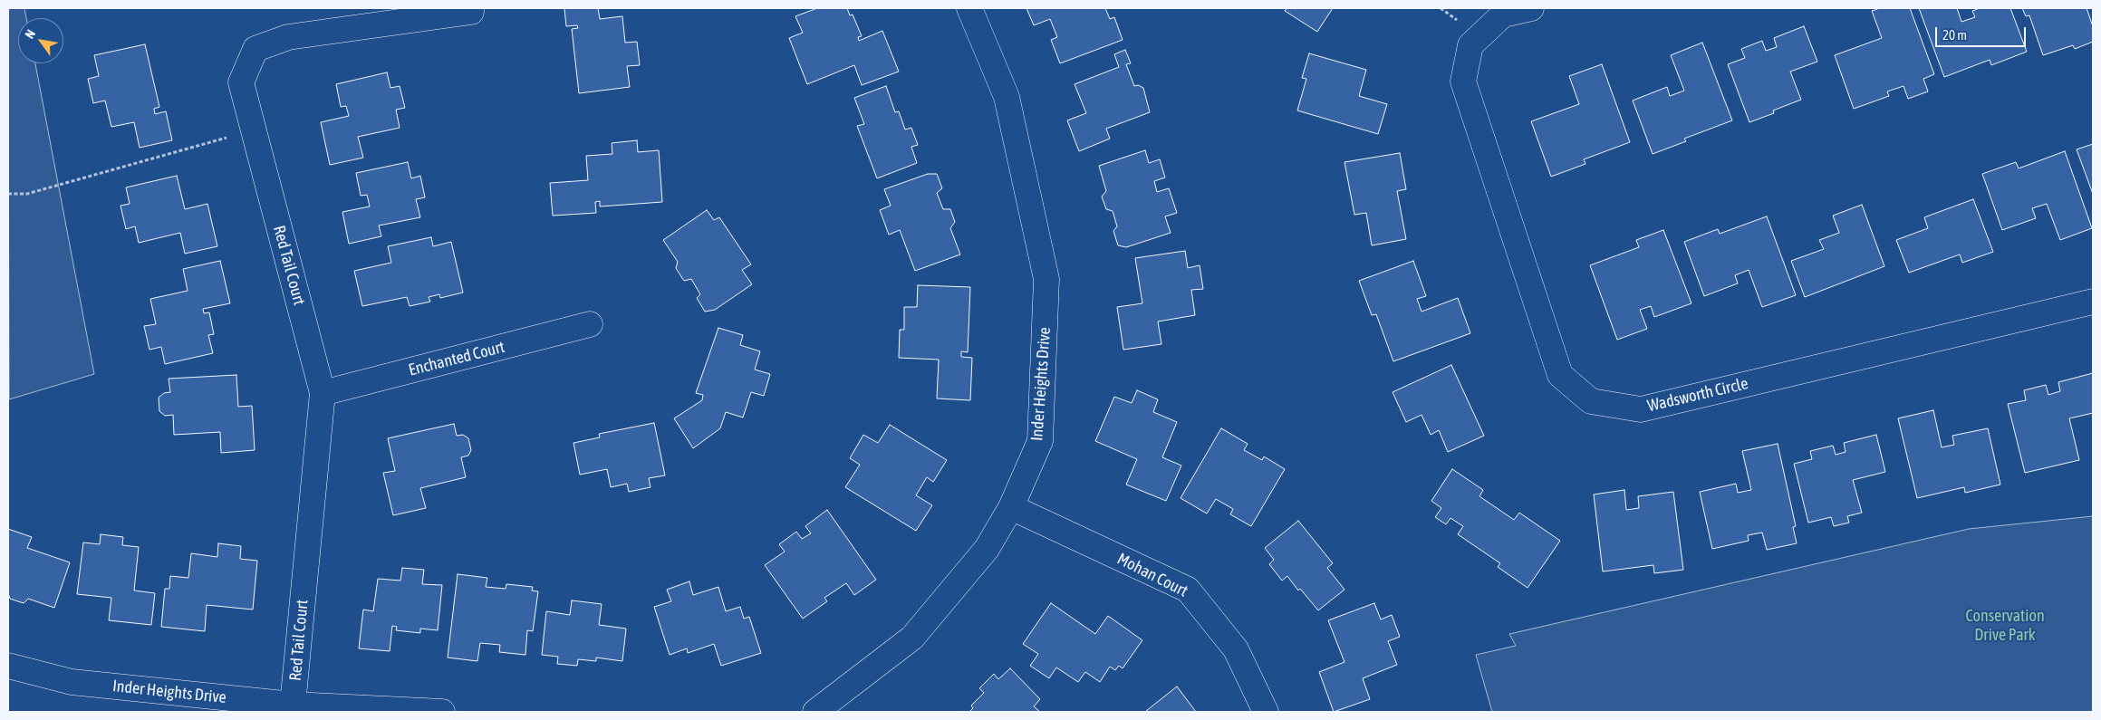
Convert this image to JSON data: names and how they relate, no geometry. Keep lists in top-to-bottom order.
{
  "streets": {
    "street": [
      "Red Tail Court",
      "Enchanted Court",
      "Inder Heights Drive",
      "Wadsworth Circle",
      "Mohan Court"
    ]
  },
  "crossings": [
    ["Red Tail Court", "Enchanted Court"],
    ["Red Tail Court", "Inder Heights Drive"],
    ["Inder Heights Drive", "Mohan Court"]
  ],
  "parks": ["Conservation Drive Park"],
  "scale_bar": "20 m",
  "north": "top left"
}
